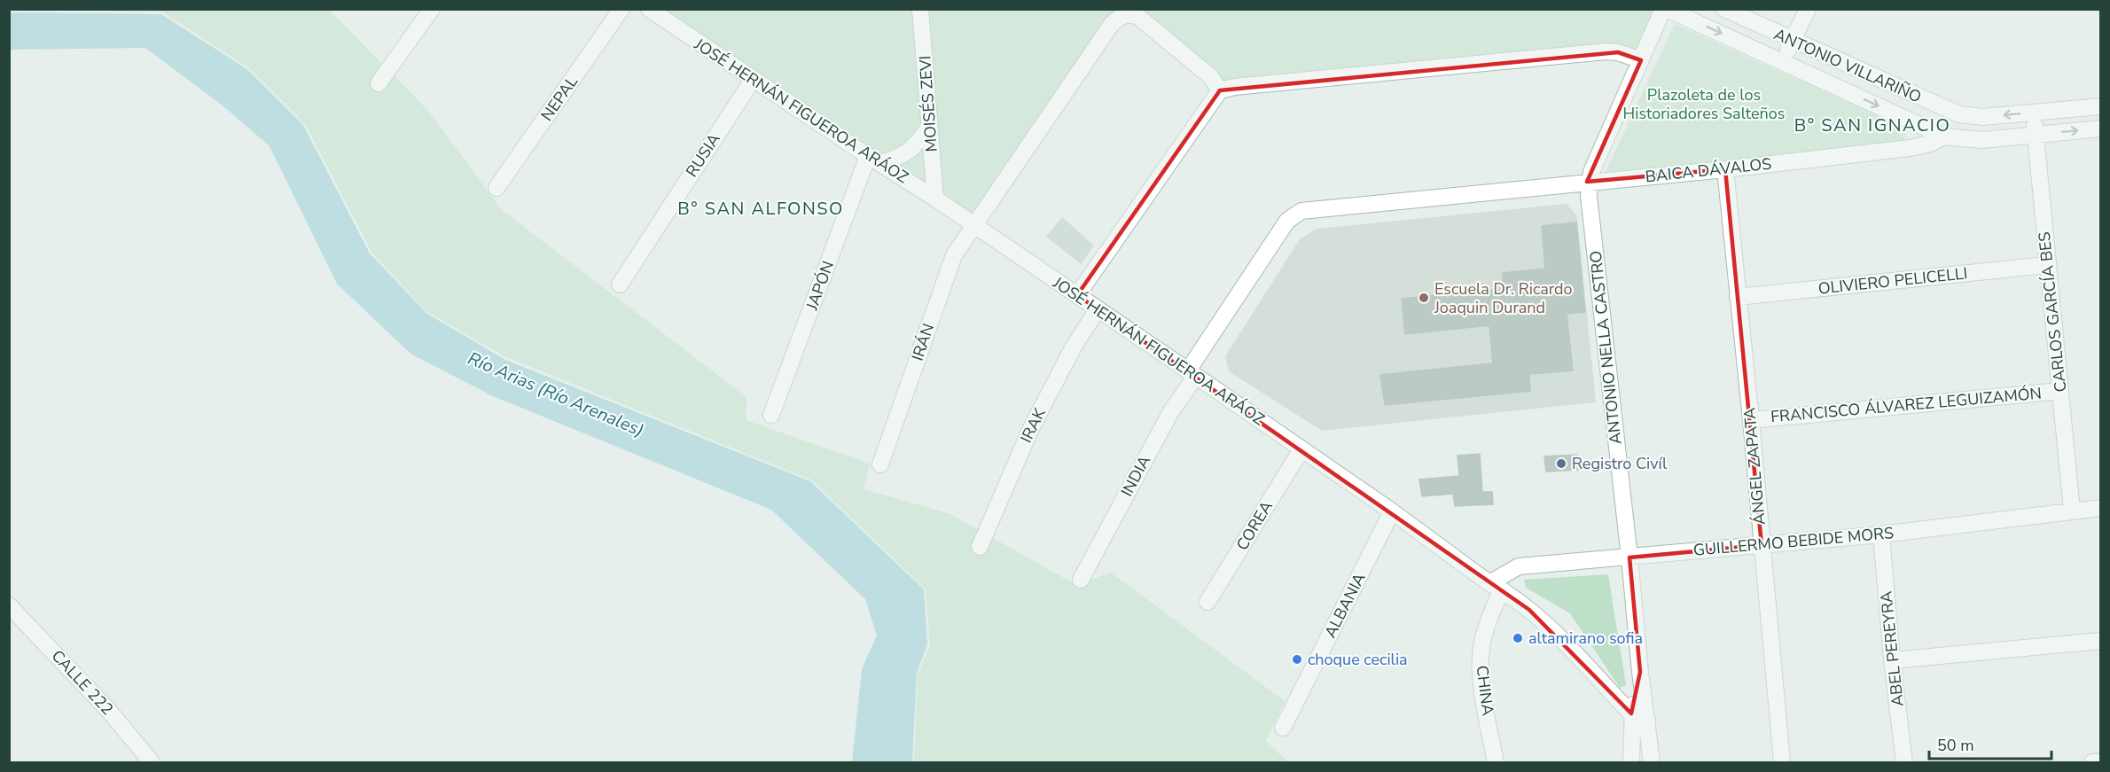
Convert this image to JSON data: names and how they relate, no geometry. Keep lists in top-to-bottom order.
{
  "streets": {
    "street": [
      "ANTONIO VILLARIÑO",
      "NEPAL",
      "MOISÉS ZEVI",
      "JOSÉ HERNÁN FIGUEROA ARÁOZ",
      "RUSIA",
      "BAICA DÁVALOS",
      "OLIVIERO PELICELLI",
      "JAPÓN",
      "CARLOS GARCÍA BES",
      "IRÁN",
      "ANTONIO NELLA CASTRO",
      "FRANCISCO ÁLVAREZ LEGUIZAMÓN",
      "IRAK",
      "ÁNGEL ZAPATA",
      "INDIA",
      "COREA",
      "GUILLERMO BEBIDE MORS",
      "ALBANIA",
      "ABEL PEREYRA",
      "CALLE 222",
      "CHINA"
    ]
  },
  "crossings": [
    ["ANTONIO VILLARIÑO", "BAICA DÁVALOS"],
    ["ANTONIO VILLARIÑO", "CARLOS GARCÍA BES"],
    ["MOISÉS ZEVI", "JOSÉ HERNÁN FIGUEROA ARÁOZ"],
    ["JOSÉ HERNÁN FIGUEROA ARÁOZ", "RUSIA"],
    ["JOSÉ HERNÁN FIGUEROA ARÁOZ", "JAPÓN"],
    ["JOSÉ HERNÁN FIGUEROA ARÁOZ", "IRÁN"],
    ["JOSÉ HERNÁN FIGUEROA ARÁOZ", "ANTONIO NELLA CASTRO"],
    ["JOSÉ HERNÁN FIGUEROA ARÁOZ", "IRAK"],
    ["JOSÉ HERNÁN FIGUEROA ARÁOZ", "INDIA"],
    ["JOSÉ HERNÁN FIGUEROA ARÁOZ", "COREA"],
    ["JOSÉ HERNÁN FIGUEROA ARÁOZ", "GUILLERMO BEBIDE MORS"],
    ["JOSÉ HERNÁN FIGUEROA ARÁOZ", "ALBANIA"],
    ["JOSÉ HERNÁN FIGUEROA ARÁOZ", "CHINA"],
    ["BAICA DÁVALOS", "CARLOS GARCÍA BES"],
    ["BAICA DÁVALOS", "ANTONIO NELLA CASTRO"],
    ["BAICA DÁVALOS", "ÁNGEL ZAPATA"],
    ["BAICA DÁVALOS", "INDIA"],
    ["OLIVIERO PELICELLI", "CARLOS GARCÍA BES"],
    ["OLIVIERO PELICELLI", "ÁNGEL ZAPATA"],
    ["CARLOS GARCÍA BES", "FRANCISCO ÁLVAREZ LEGUIZAMÓN"],
    ["CARLOS GARCÍA BES", "GUILLERMO BEBIDE MORS"],
    ["ANTONIO NELLA CASTRO", "GUILLERMO BEBIDE MORS"],
    ["FRANCISCO ÁLVAREZ LEGUIZAMÓN", "ÁNGEL ZAPATA"],
    ["ÁNGEL ZAPATA", "GUILLERMO BEBIDE MORS"],
    ["GUILLERMO BEBIDE MORS", "ABEL PEREYRA"],
    ["GUILLERMO BEBIDE MORS", "CHINA"]
  ],
  "districts": ["B° SAN IGNACIO", "B° SAN ALFONSO"],
  "water": ["Río Arias (Río Arenales)"],
  "parks": ["Plazoleta de los Historiadores Salteños"],
  "places": [
    "Escuela Dr. Ricardo Joaquin Durand",
    "Registro Civíl",
    "altamirano sofia",
    "choque cecilia"
  ],
  "scale_bar": "50 m"
}
